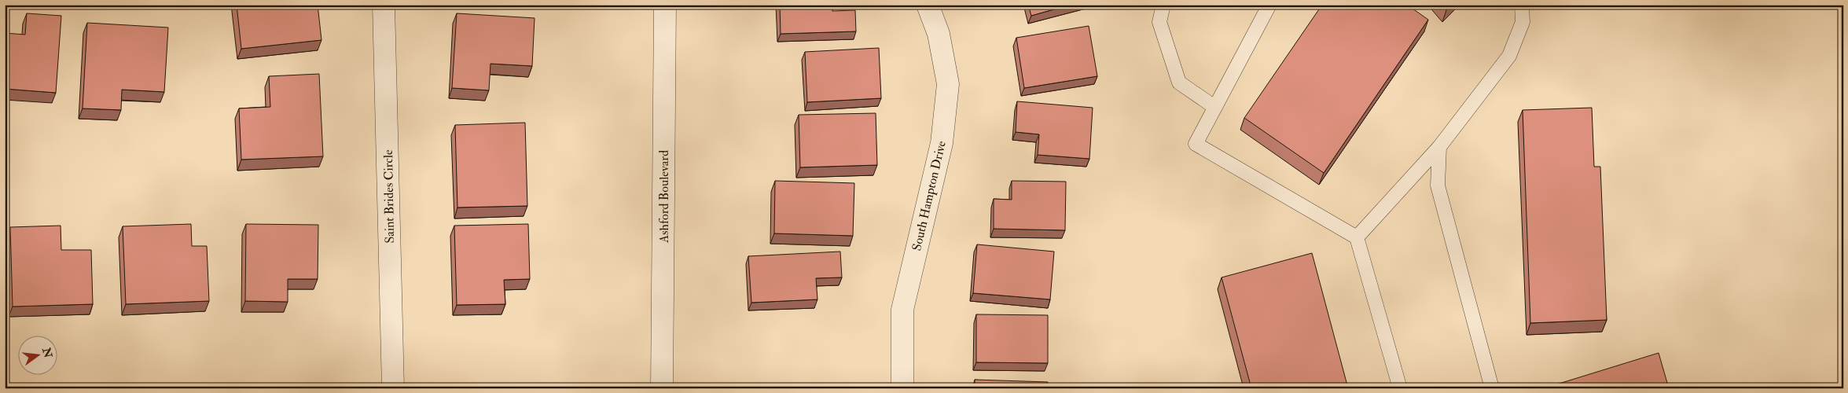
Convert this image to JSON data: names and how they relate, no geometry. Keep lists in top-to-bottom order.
{
  "streets": {
    "street": ["South Hampton Drive", "Saint Brides Circle", "Ashford Boulevard"]
  },
  "north": "right"
}
